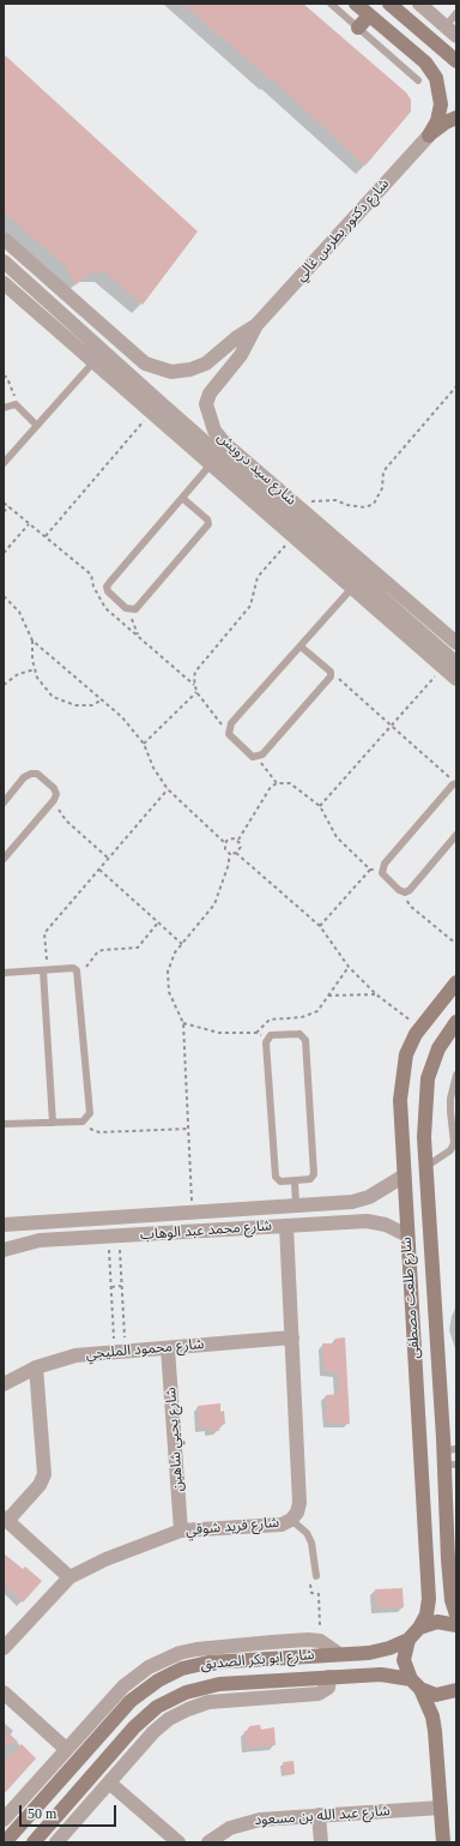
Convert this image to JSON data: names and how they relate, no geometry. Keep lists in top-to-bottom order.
{
  "streets": {
    "street": [
      "شارع دكتور بطرس غالي",
      "شارع سيد درويش",
      "شارع محمد عبد الوهاب",
      "شارع طلعت مصطفى",
      "شارع محمود المليجي",
      "شارع يحيي شاهين",
      "شارع فريد شوقي",
      "شارع ابو بكر الصديق",
      "شارع عبد الله بن مسعود"
    ]
  },
  "crossings": [
    ["شارع دكتور بطرس غالي", "شارع سيد درويش"],
    ["شارع محمد عبد الوهاب", "شارع طلعت مصطفى"],
    ["شارع محمد عبد الوهاب", "شارع فريد شوقي"],
    ["شارع محمود المليجي", "شارع يحيي شاهين"],
    ["شارع محمود المليجي", "شارع فريد شوقي"],
    ["شارع يحيي شاهين", "شارع فريد شوقي"]
  ],
  "scale_bar": "50 m"
}
